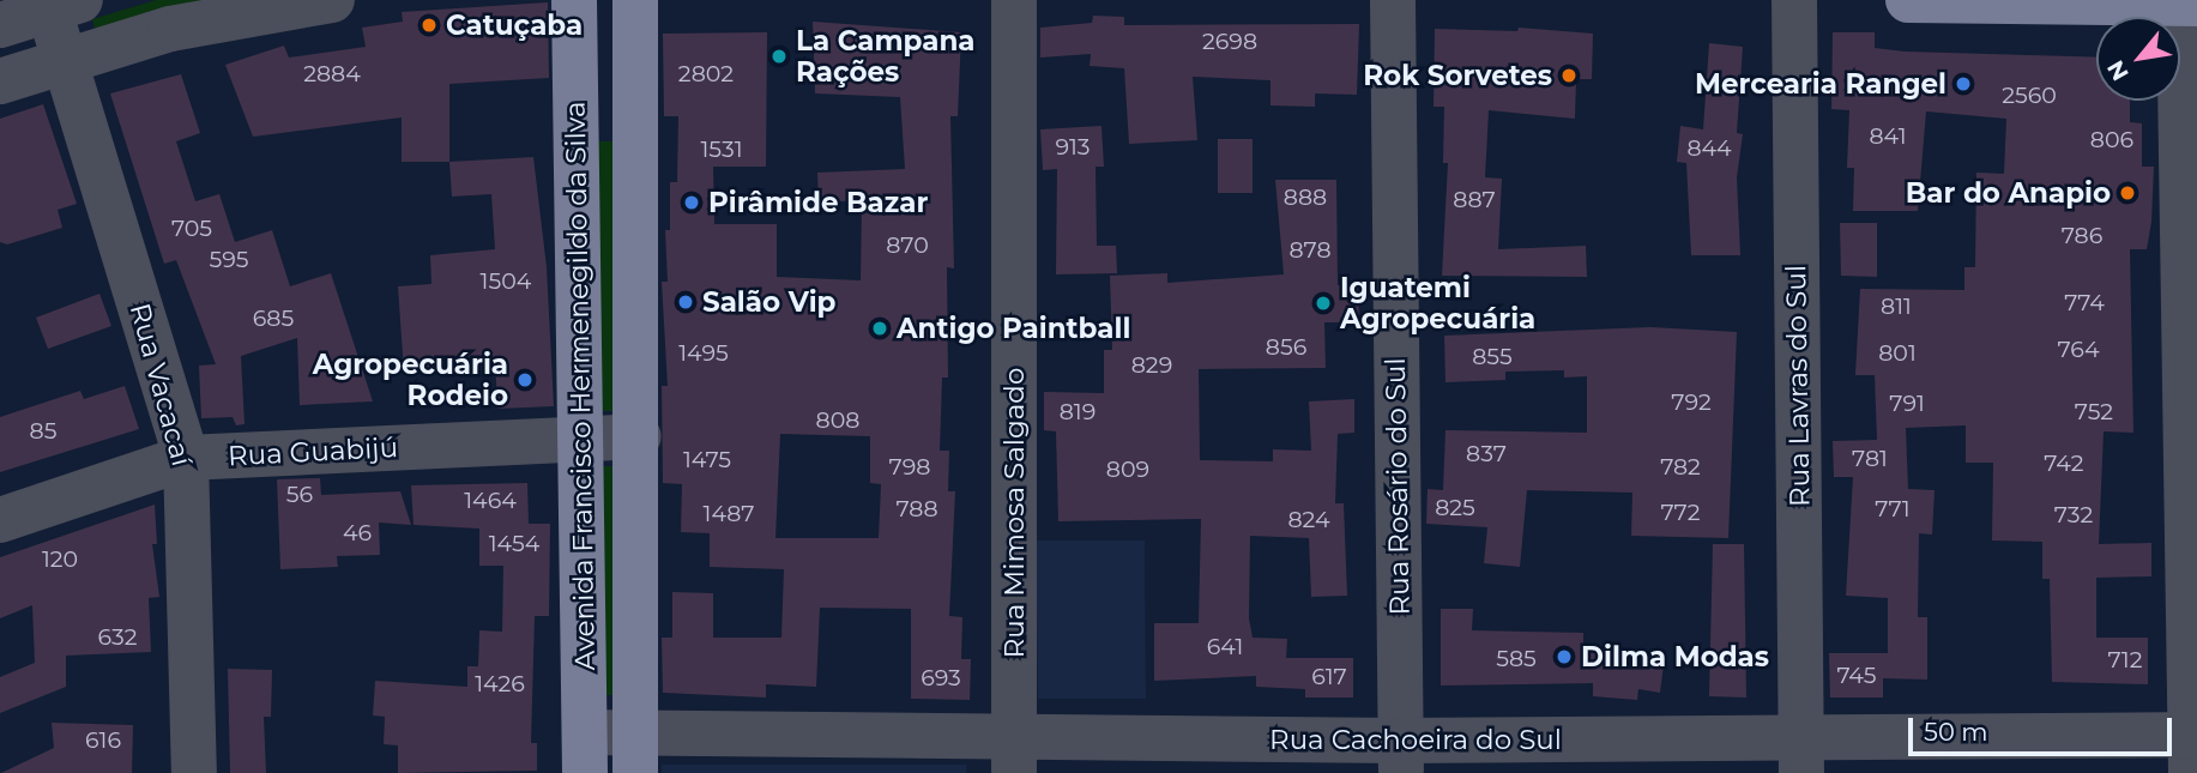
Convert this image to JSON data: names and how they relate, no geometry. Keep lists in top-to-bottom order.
{
  "streets": {
    "main road": ["Avenida Francisco Hermenegildo da Silva"],
    "street": [
      "Rua Vacacaí",
      "Rua Lavras do Sul",
      "Rua Guabijú",
      "Rua Rosário do Sul",
      "Rua Mimosa Salgado",
      "Rua Cachoeira do Sul"
    ]
  },
  "crossings": [
    ["Rua Vacacaí", "Rua Guabijú"],
    ["Avenida Francisco Hermenegildo da Silva", "Rua Guabijú"],
    ["Avenida Francisco Hermenegildo da Silva", "Rua Cachoeira do Sul"],
    ["Rua Lavras do Sul", "Rua Cachoeira do Sul"],
    ["Rua Rosário do Sul", "Rua Cachoeira do Sul"],
    ["Rua Mimosa Salgado", "Rua Cachoeira do Sul"]
  ],
  "places": [
    "Catuçaba",
    "La Campana Rações",
    "Rok Sorvetes",
    "Mercearia Rangel",
    "Bar do Anapio",
    "Pirâmide Bazar",
    "Salão Vip",
    "Iguatemi Agropecuária",
    "Antigo Paintball",
    "Agropecuária Rodeio",
    "Dilma Modas"
  ],
  "house_numbers": [
    "2698",
    "2884",
    "2802",
    "2560",
    "841",
    "806",
    "913",
    "844",
    "1531",
    "888",
    "887",
    "705",
    "786",
    "870",
    "878",
    "595",
    "1504",
    "774",
    "811",
    "685",
    "856",
    "764",
    "1495",
    "801",
    "855",
    "829",
    "792",
    "791",
    "819",
    "752",
    "808",
    "85",
    "837",
    "781",
    "1475",
    "742",
    "798",
    "782",
    "809",
    "56",
    "1464",
    "825",
    "788",
    "771",
    "772",
    "1487",
    "732",
    "824",
    "46",
    "1454",
    "120",
    "632",
    "641",
    "585",
    "712",
    "745",
    "617",
    "693",
    "1426",
    "616"
  ],
  "scale_bar": "50 m",
  "north": "bottom left"
}
